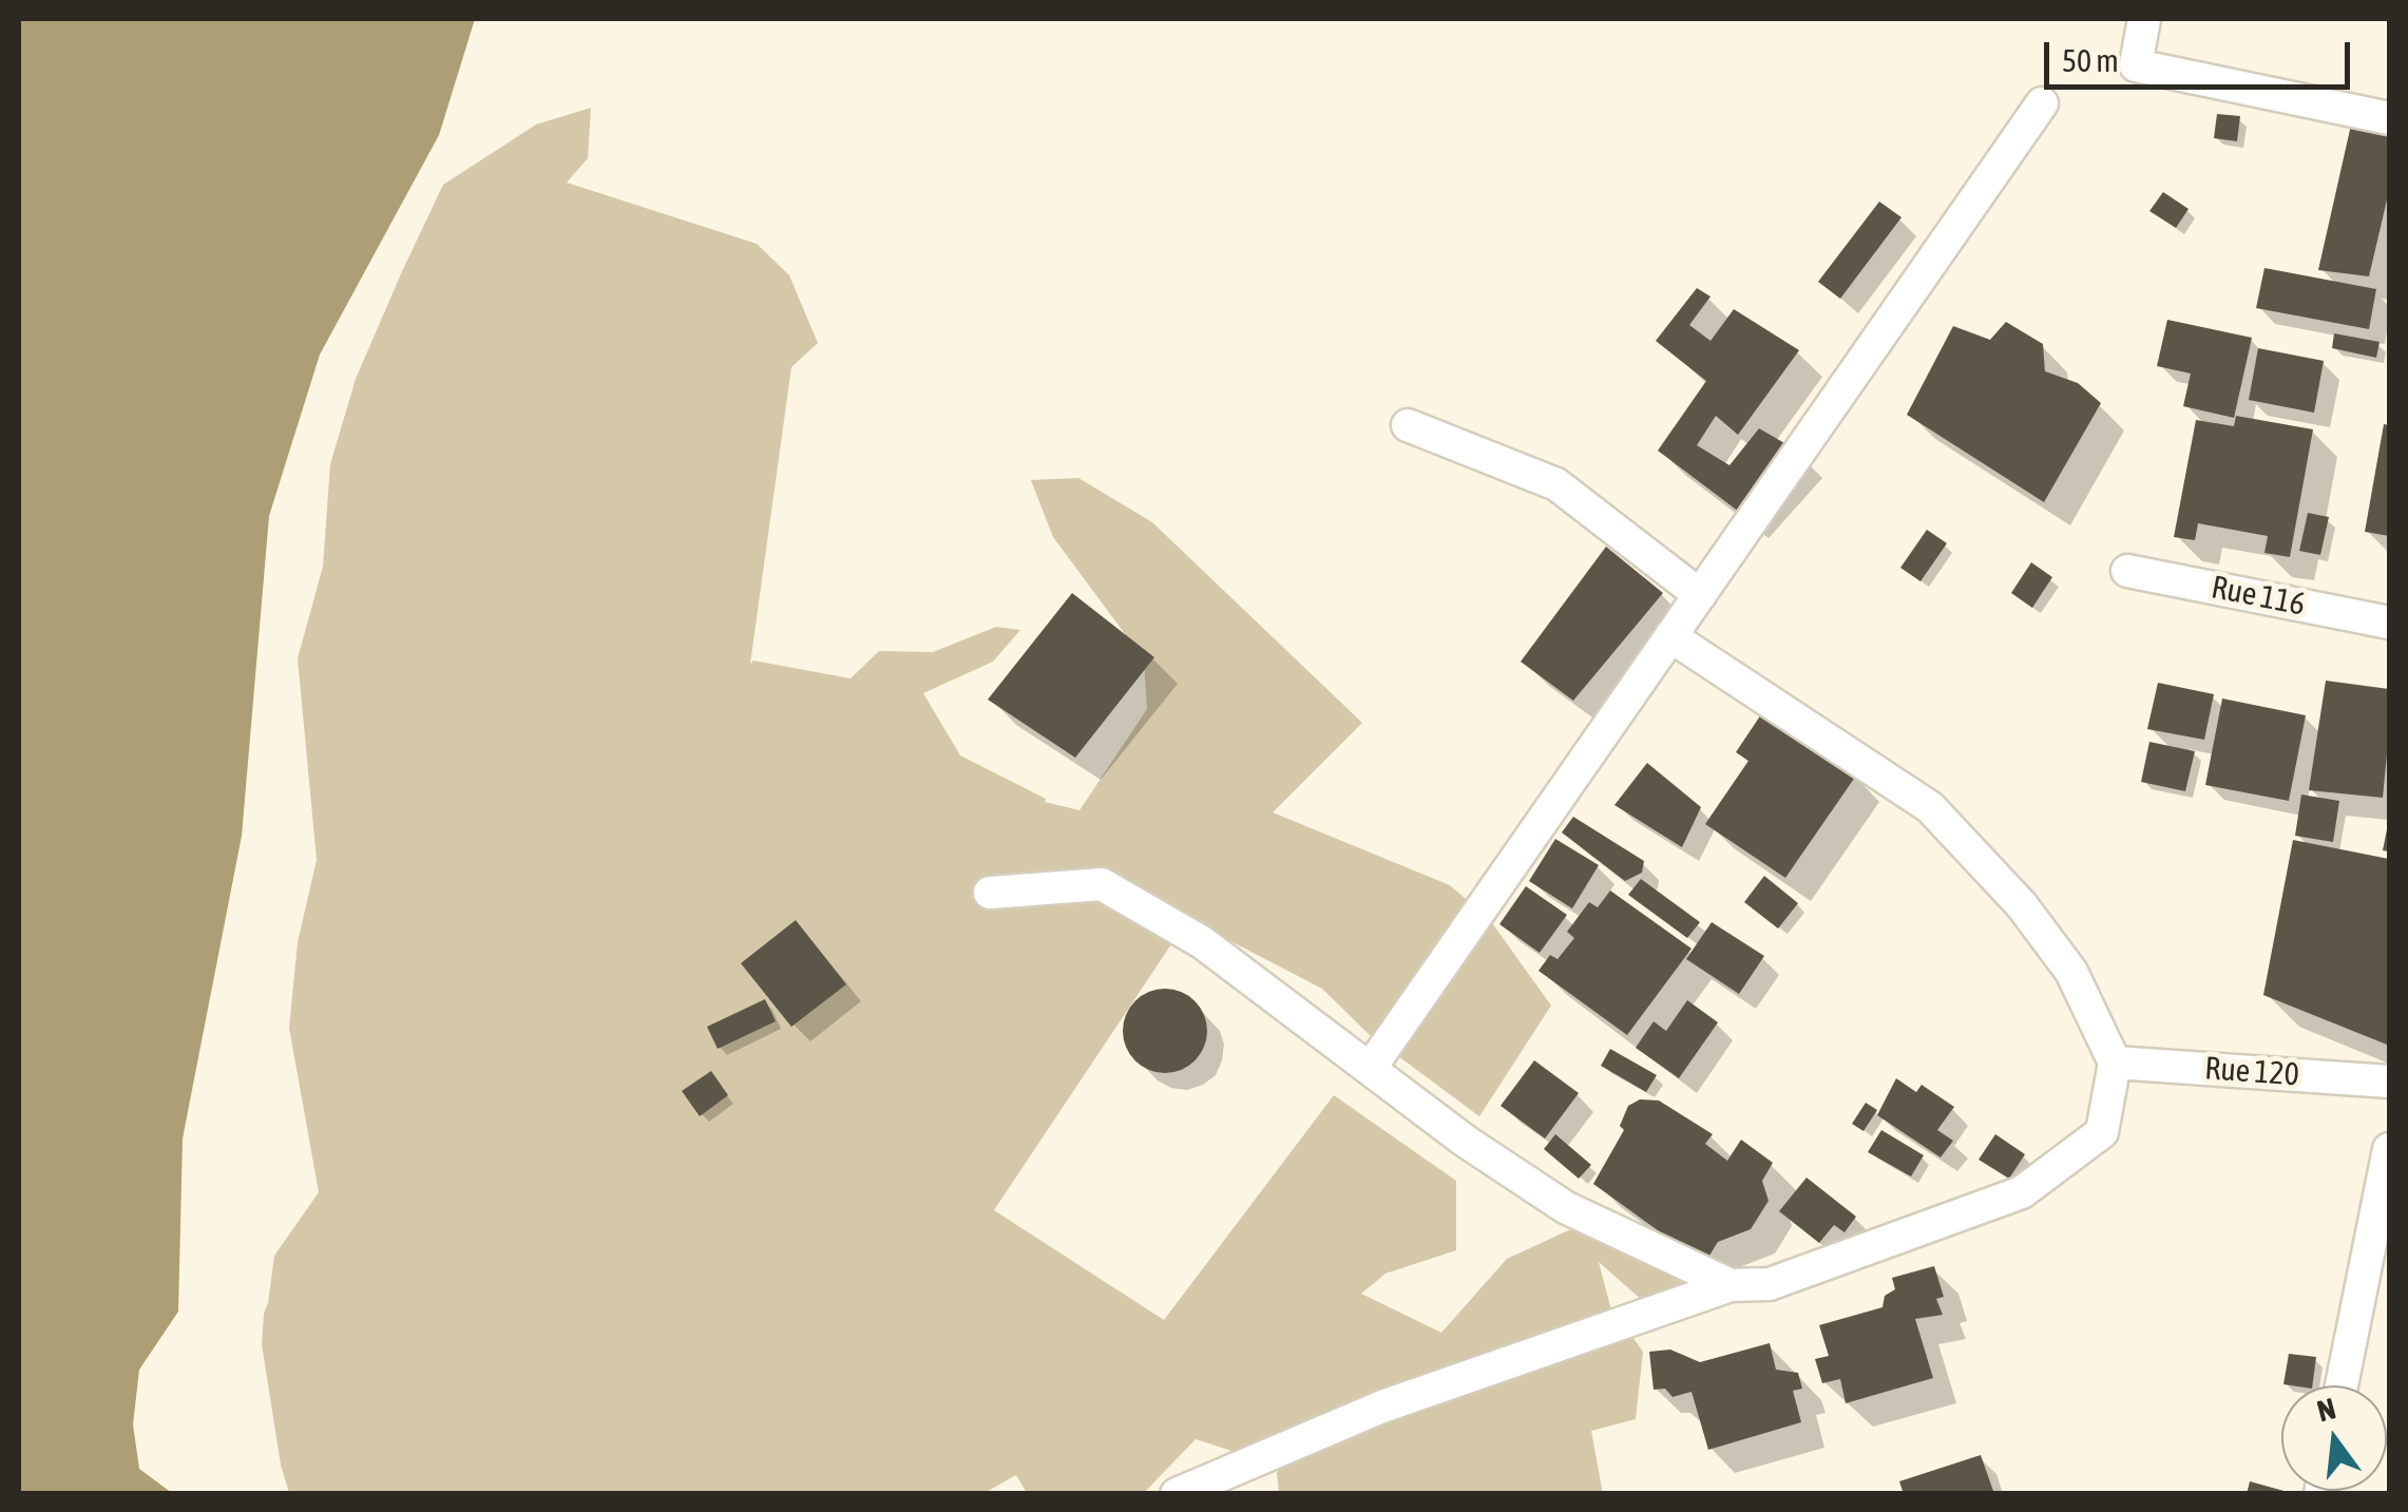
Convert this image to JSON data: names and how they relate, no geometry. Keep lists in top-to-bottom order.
{
  "streets": {
    "street": ["Rue 116", "Rue 120"]
  },
  "scale_bar": "50 m",
  "north": "top"
}
